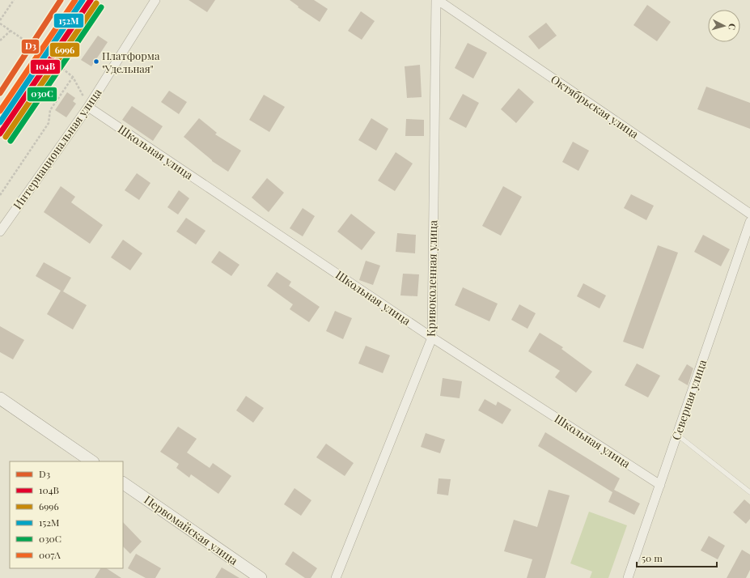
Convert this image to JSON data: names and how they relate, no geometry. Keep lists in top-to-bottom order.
{
  "streets": {
    "main road": ["Первомайская улица"],
    "street": [
      "Октябрьская улица",
      "Интернациональная улица",
      "Школьная улица",
      "Кривоколенная улица",
      "Северная улица"
    ]
  },
  "crossings": [
    ["Октябрьская улица", "Кривоколенная улица"],
    ["Интернациональная улица", "Школьная улица"],
    ["Школьная улица", "Кривоколенная улица"],
    ["Школьная улица", "Северная улица"]
  ],
  "places": ["Платформа \"Удельная\""],
  "lines": [
    "transit line D3",
    "transit line 104В",
    "transit line 152М",
    "transit line 007А",
    "transit line 6996",
    "transit line 030C"
  ],
  "legend": [
    "D3",
    "104В",
    "6996",
    "152М",
    "030C",
    "007А"
  ],
  "scale_bar": "50 m",
  "north": "right"
}
